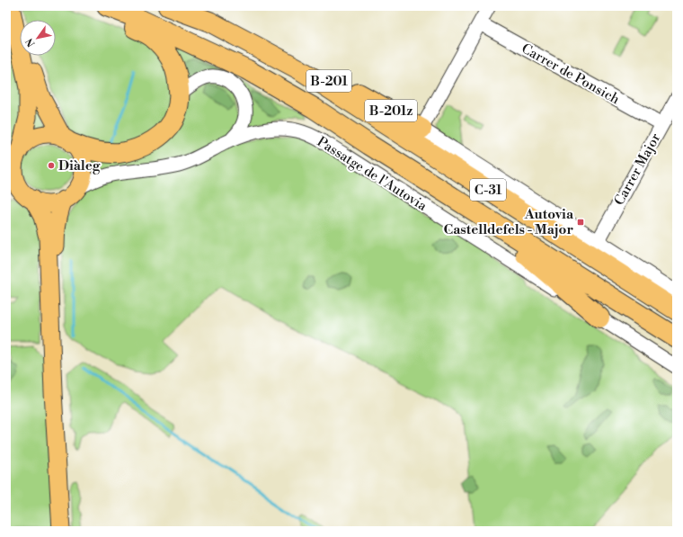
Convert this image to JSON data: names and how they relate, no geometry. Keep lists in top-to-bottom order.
{
  "streets": {
    "highway": ["B-201", "B-201z", "C-31"],
    "street": ["Carrer de Ponsich", "Carrer Major", "Passatge de l'Autovia"]
  },
  "crossings": [
    ["Carrer de Ponsich", "Carrer Major"],
    ["B-201", "B-201z"],
    ["B-201", "C-31"],
    ["B-201z", "Carrer Major"]
  ],
  "places": {
    "other": ["Diàleg"],
    "transit": ["Autovia Castelldefels - Major"]
  },
  "north": "bottom left"
}
